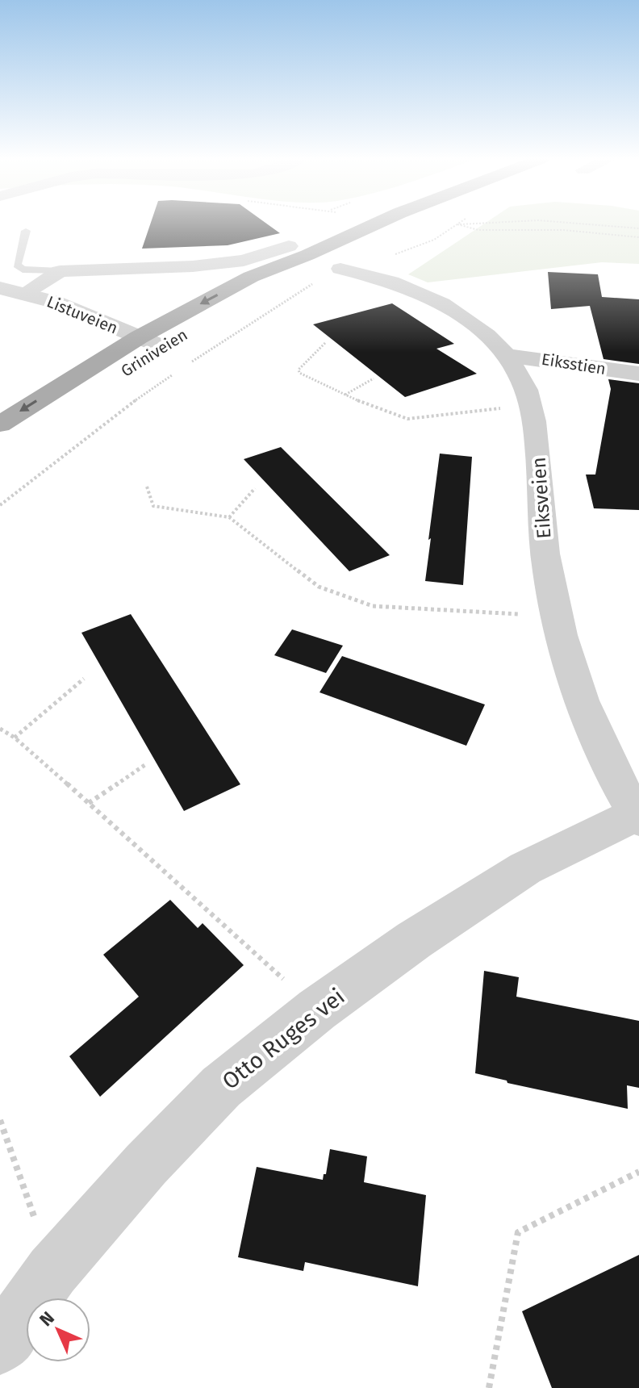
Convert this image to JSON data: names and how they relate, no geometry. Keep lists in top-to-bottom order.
{
  "streets": {
    "main road": ["Griniveien"],
    "street": [
      "Listuveien",
      "Eiksstien",
      "Eiksveien",
      "Otto Ruges vei"
    ]
  },
  "crossings": [
    ["Listuveien", "Griniveien"],
    ["Eiksstien", "Eiksveien"],
    ["Eiksveien", "Otto Ruges vei"]
  ],
  "north": "top left"
}
